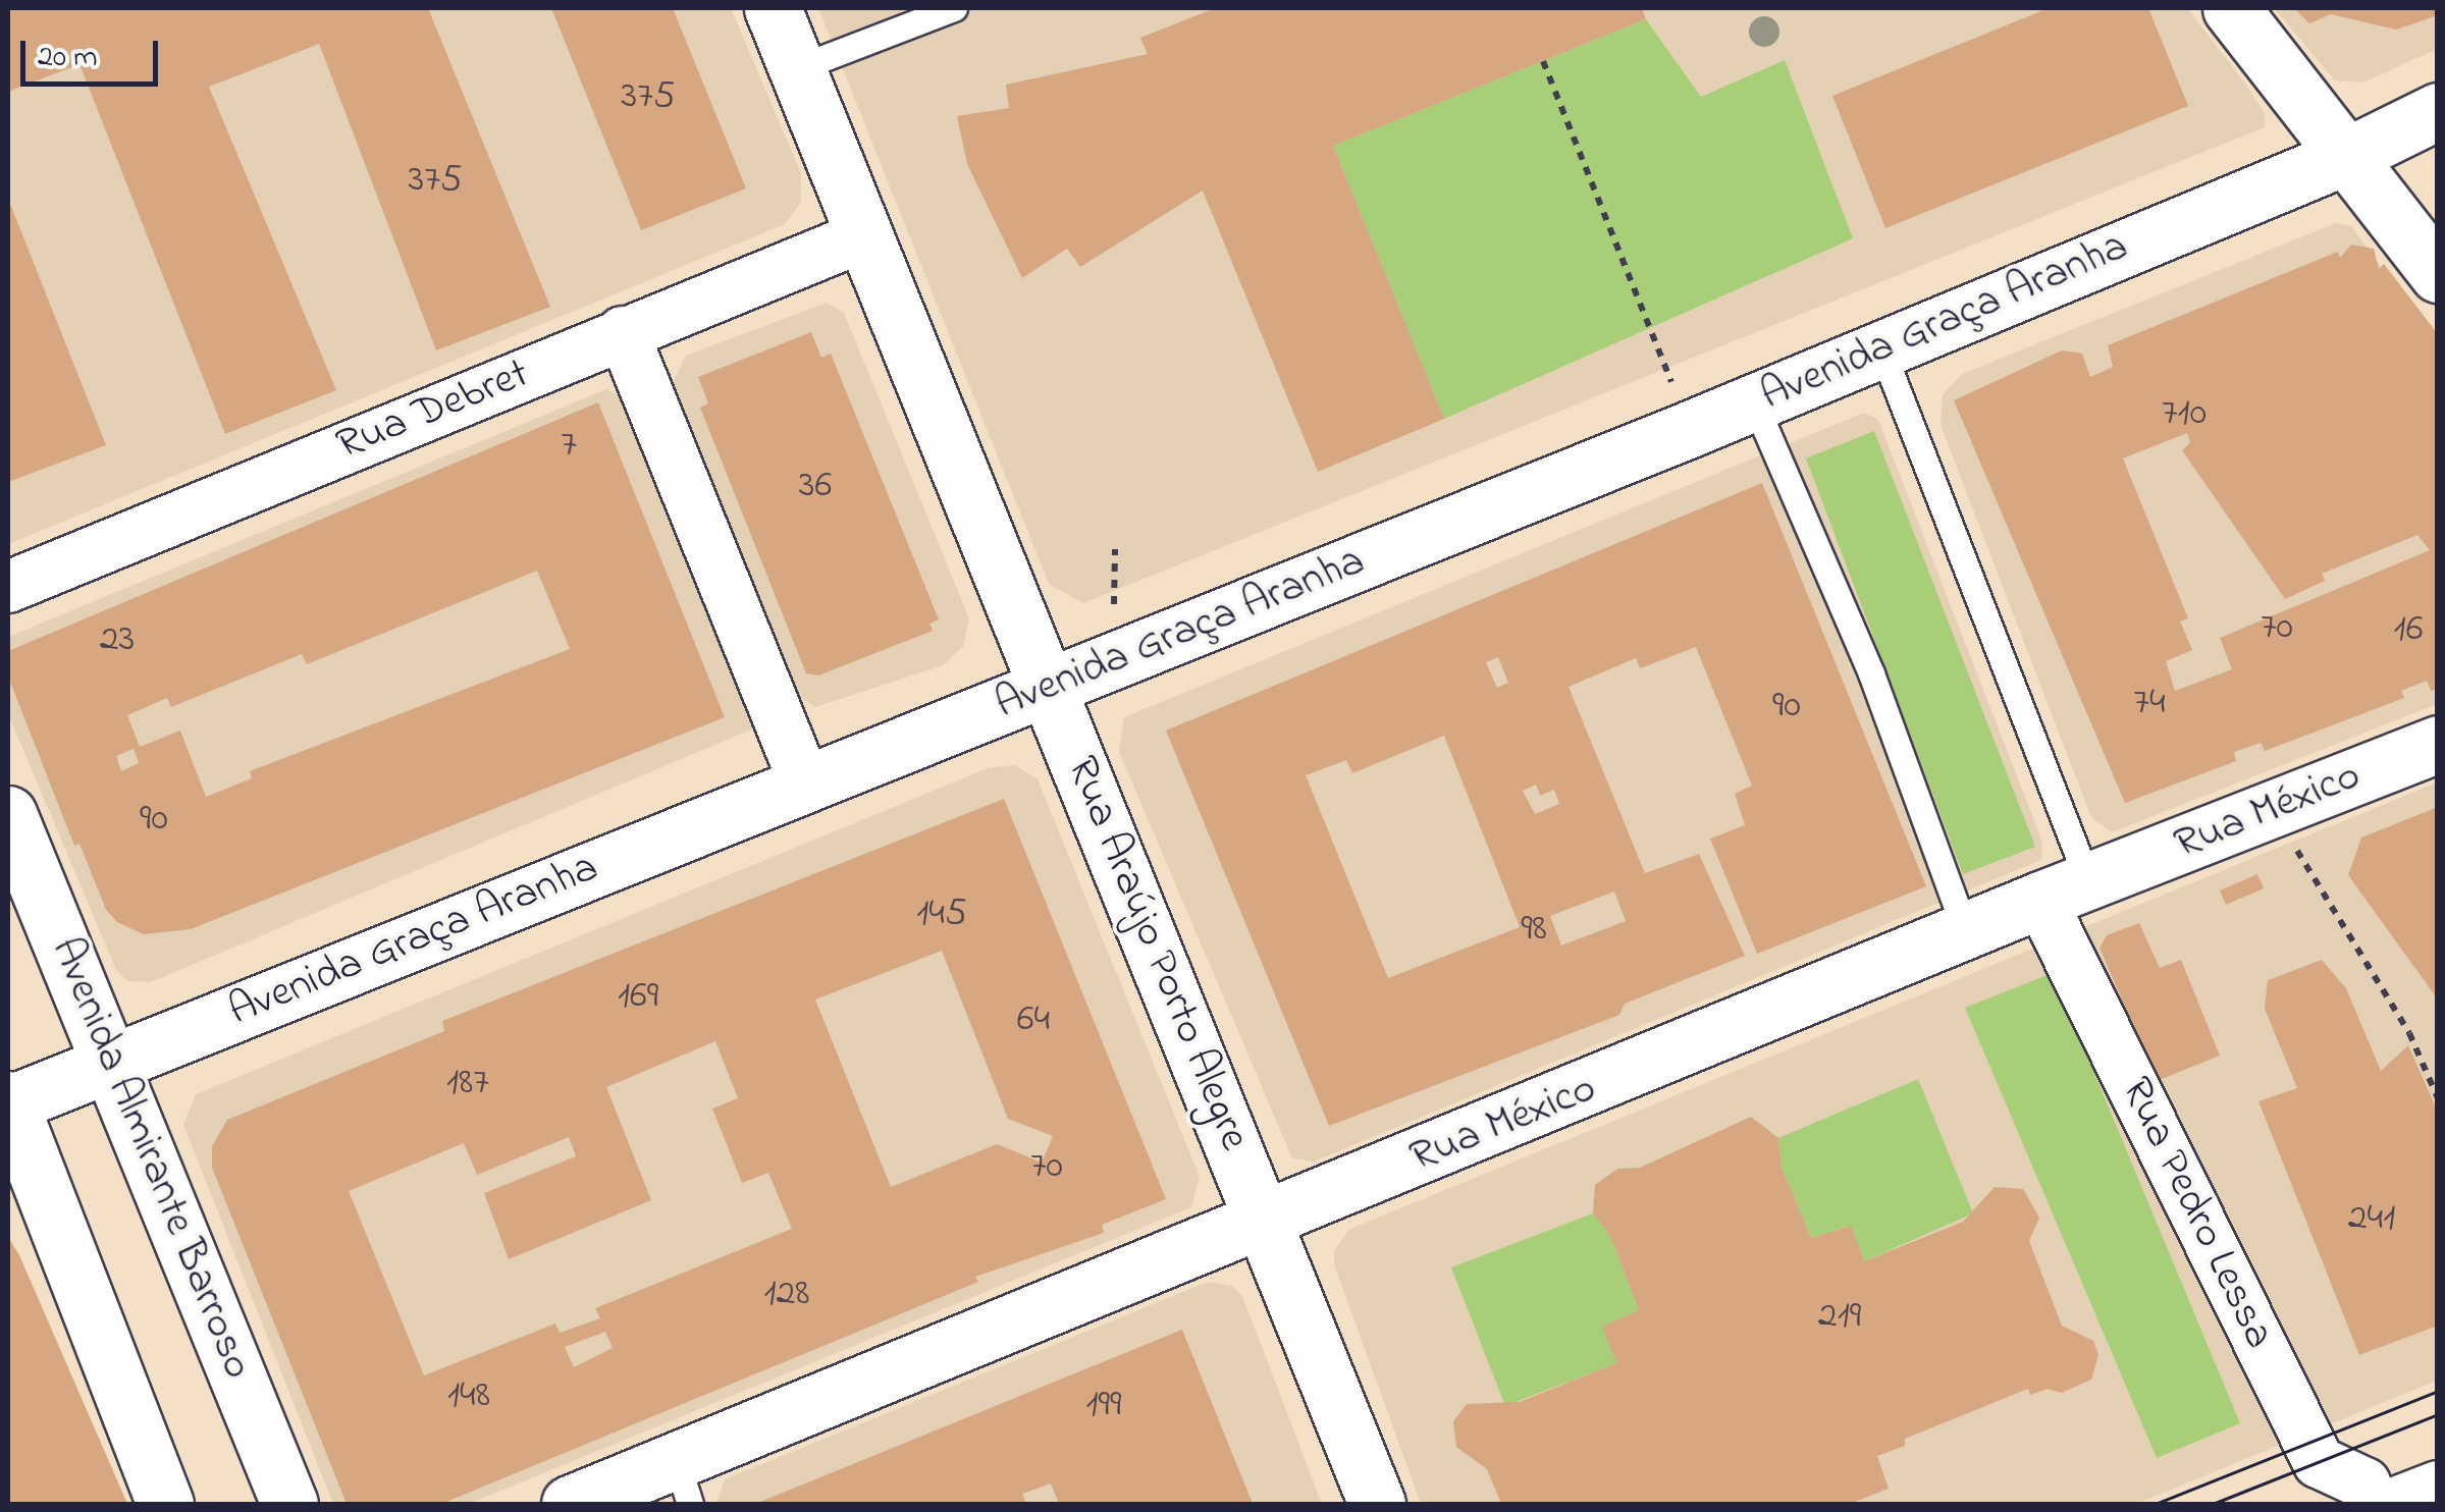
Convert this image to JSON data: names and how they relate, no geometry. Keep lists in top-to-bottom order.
{
  "streets": {
    "street": [
      "Avenida Graça Aranha",
      "Rua Debret",
      "Rua México",
      "Rua Araújo Porto Alegre",
      "Avenida Almirante Barroso",
      "Rua Pedro Lessa"
    ]
  },
  "crossings": [
    ["Avenida Graça Aranha", "Rua Araújo Porto Alegre"],
    ["Avenida Graça Aranha", "Avenida Almirante Barroso"],
    ["Avenida Graça Aranha", "Rua Pedro Lessa"],
    ["Rua Debret", "Rua Araújo Porto Alegre"],
    ["Rua México", "Rua Araújo Porto Alegre"],
    ["Rua México", "Rua Pedro Lessa"]
  ],
  "house_numbers": [
    "375",
    "375",
    "710",
    "7",
    "36",
    "70",
    "16",
    "23",
    "74",
    "90",
    "90",
    "145",
    "98",
    "169",
    "64",
    "187",
    "70",
    "241",
    "128",
    "219",
    "148",
    "199"
  ],
  "scale_bar": "20 m"
}
